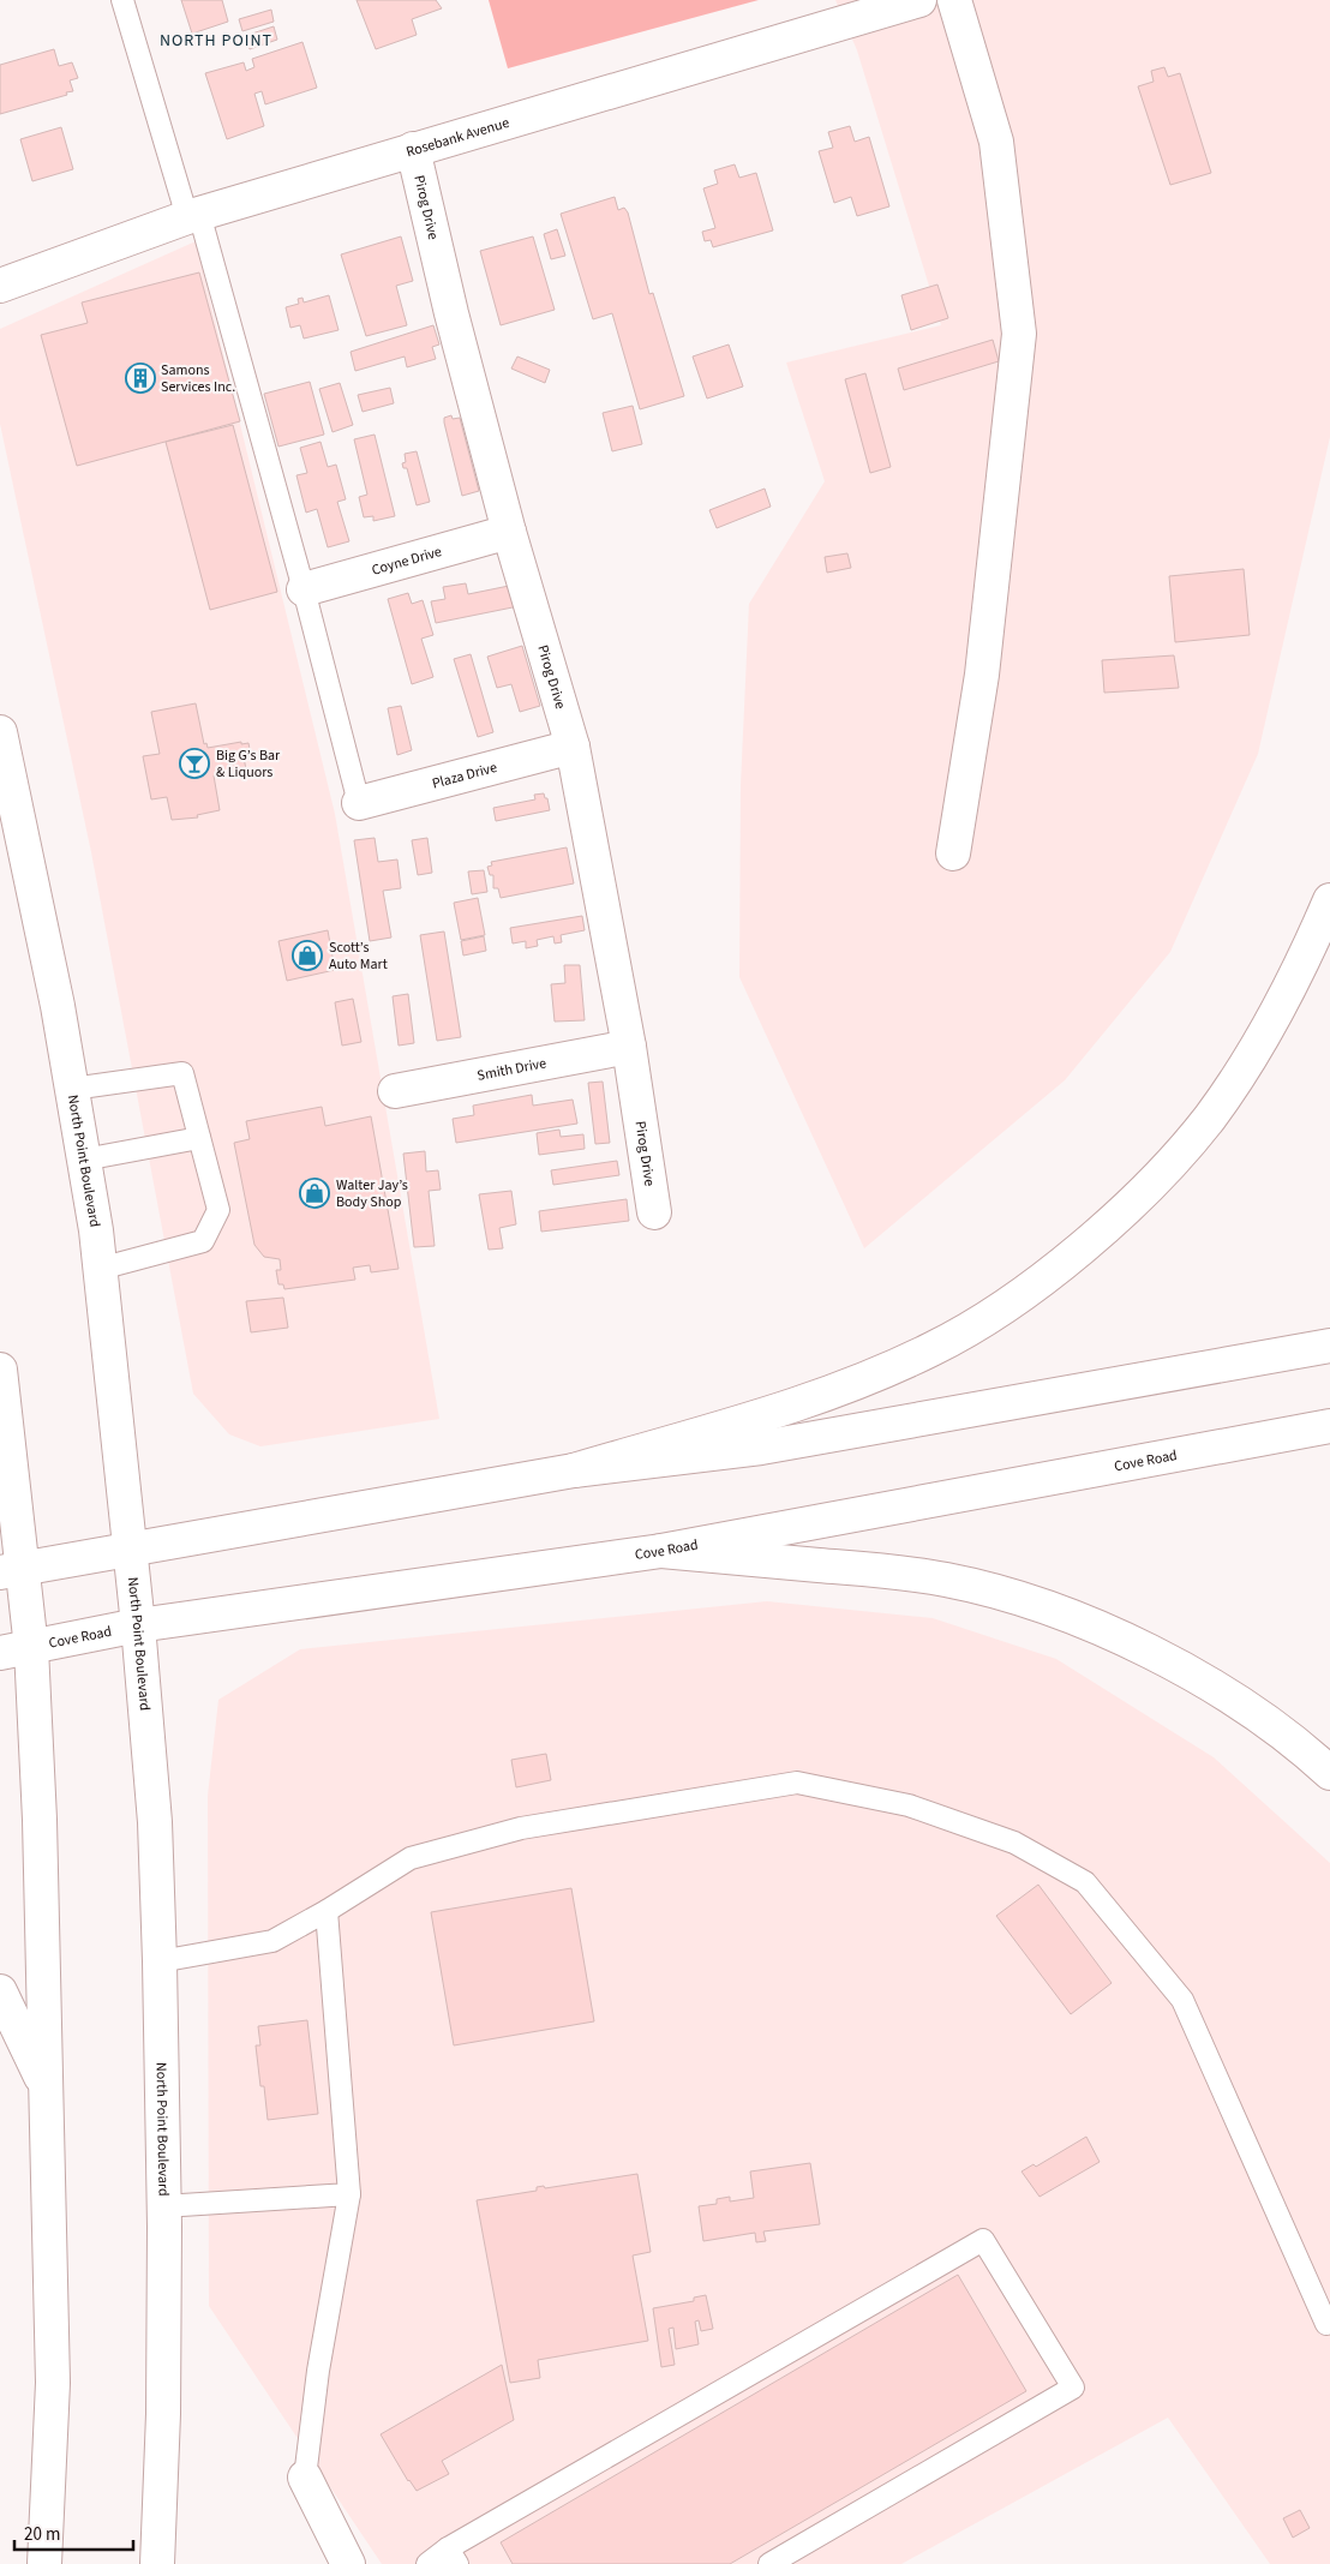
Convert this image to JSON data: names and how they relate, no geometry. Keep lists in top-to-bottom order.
{
  "streets": {
    "main road": [
      "Rosebank Avenue",
      "Pirog Drive",
      "Coyne Drive",
      "Plaza Drive",
      "Smith Drive",
      "North Point Boulevard",
      "Cove Road"
    ]
  },
  "crossings": [
    ["Rosebank Avenue", "Pirog Drive"],
    ["Pirog Drive", "Coyne Drive"],
    ["Pirog Drive", "Plaza Drive"],
    ["Pirog Drive", "Smith Drive"],
    ["North Point Boulevard", "Cove Road"]
  ],
  "districts": ["NORTH POINT"],
  "places": {
    "building": ["Samons Services Inc."],
    "bar": ["Big G’s Bar & Liquors"],
    "shop": ["Scott’s Auto Mart", "Walter Jay’s Body Shop"]
  },
  "scale_bar": "20 m"
}
